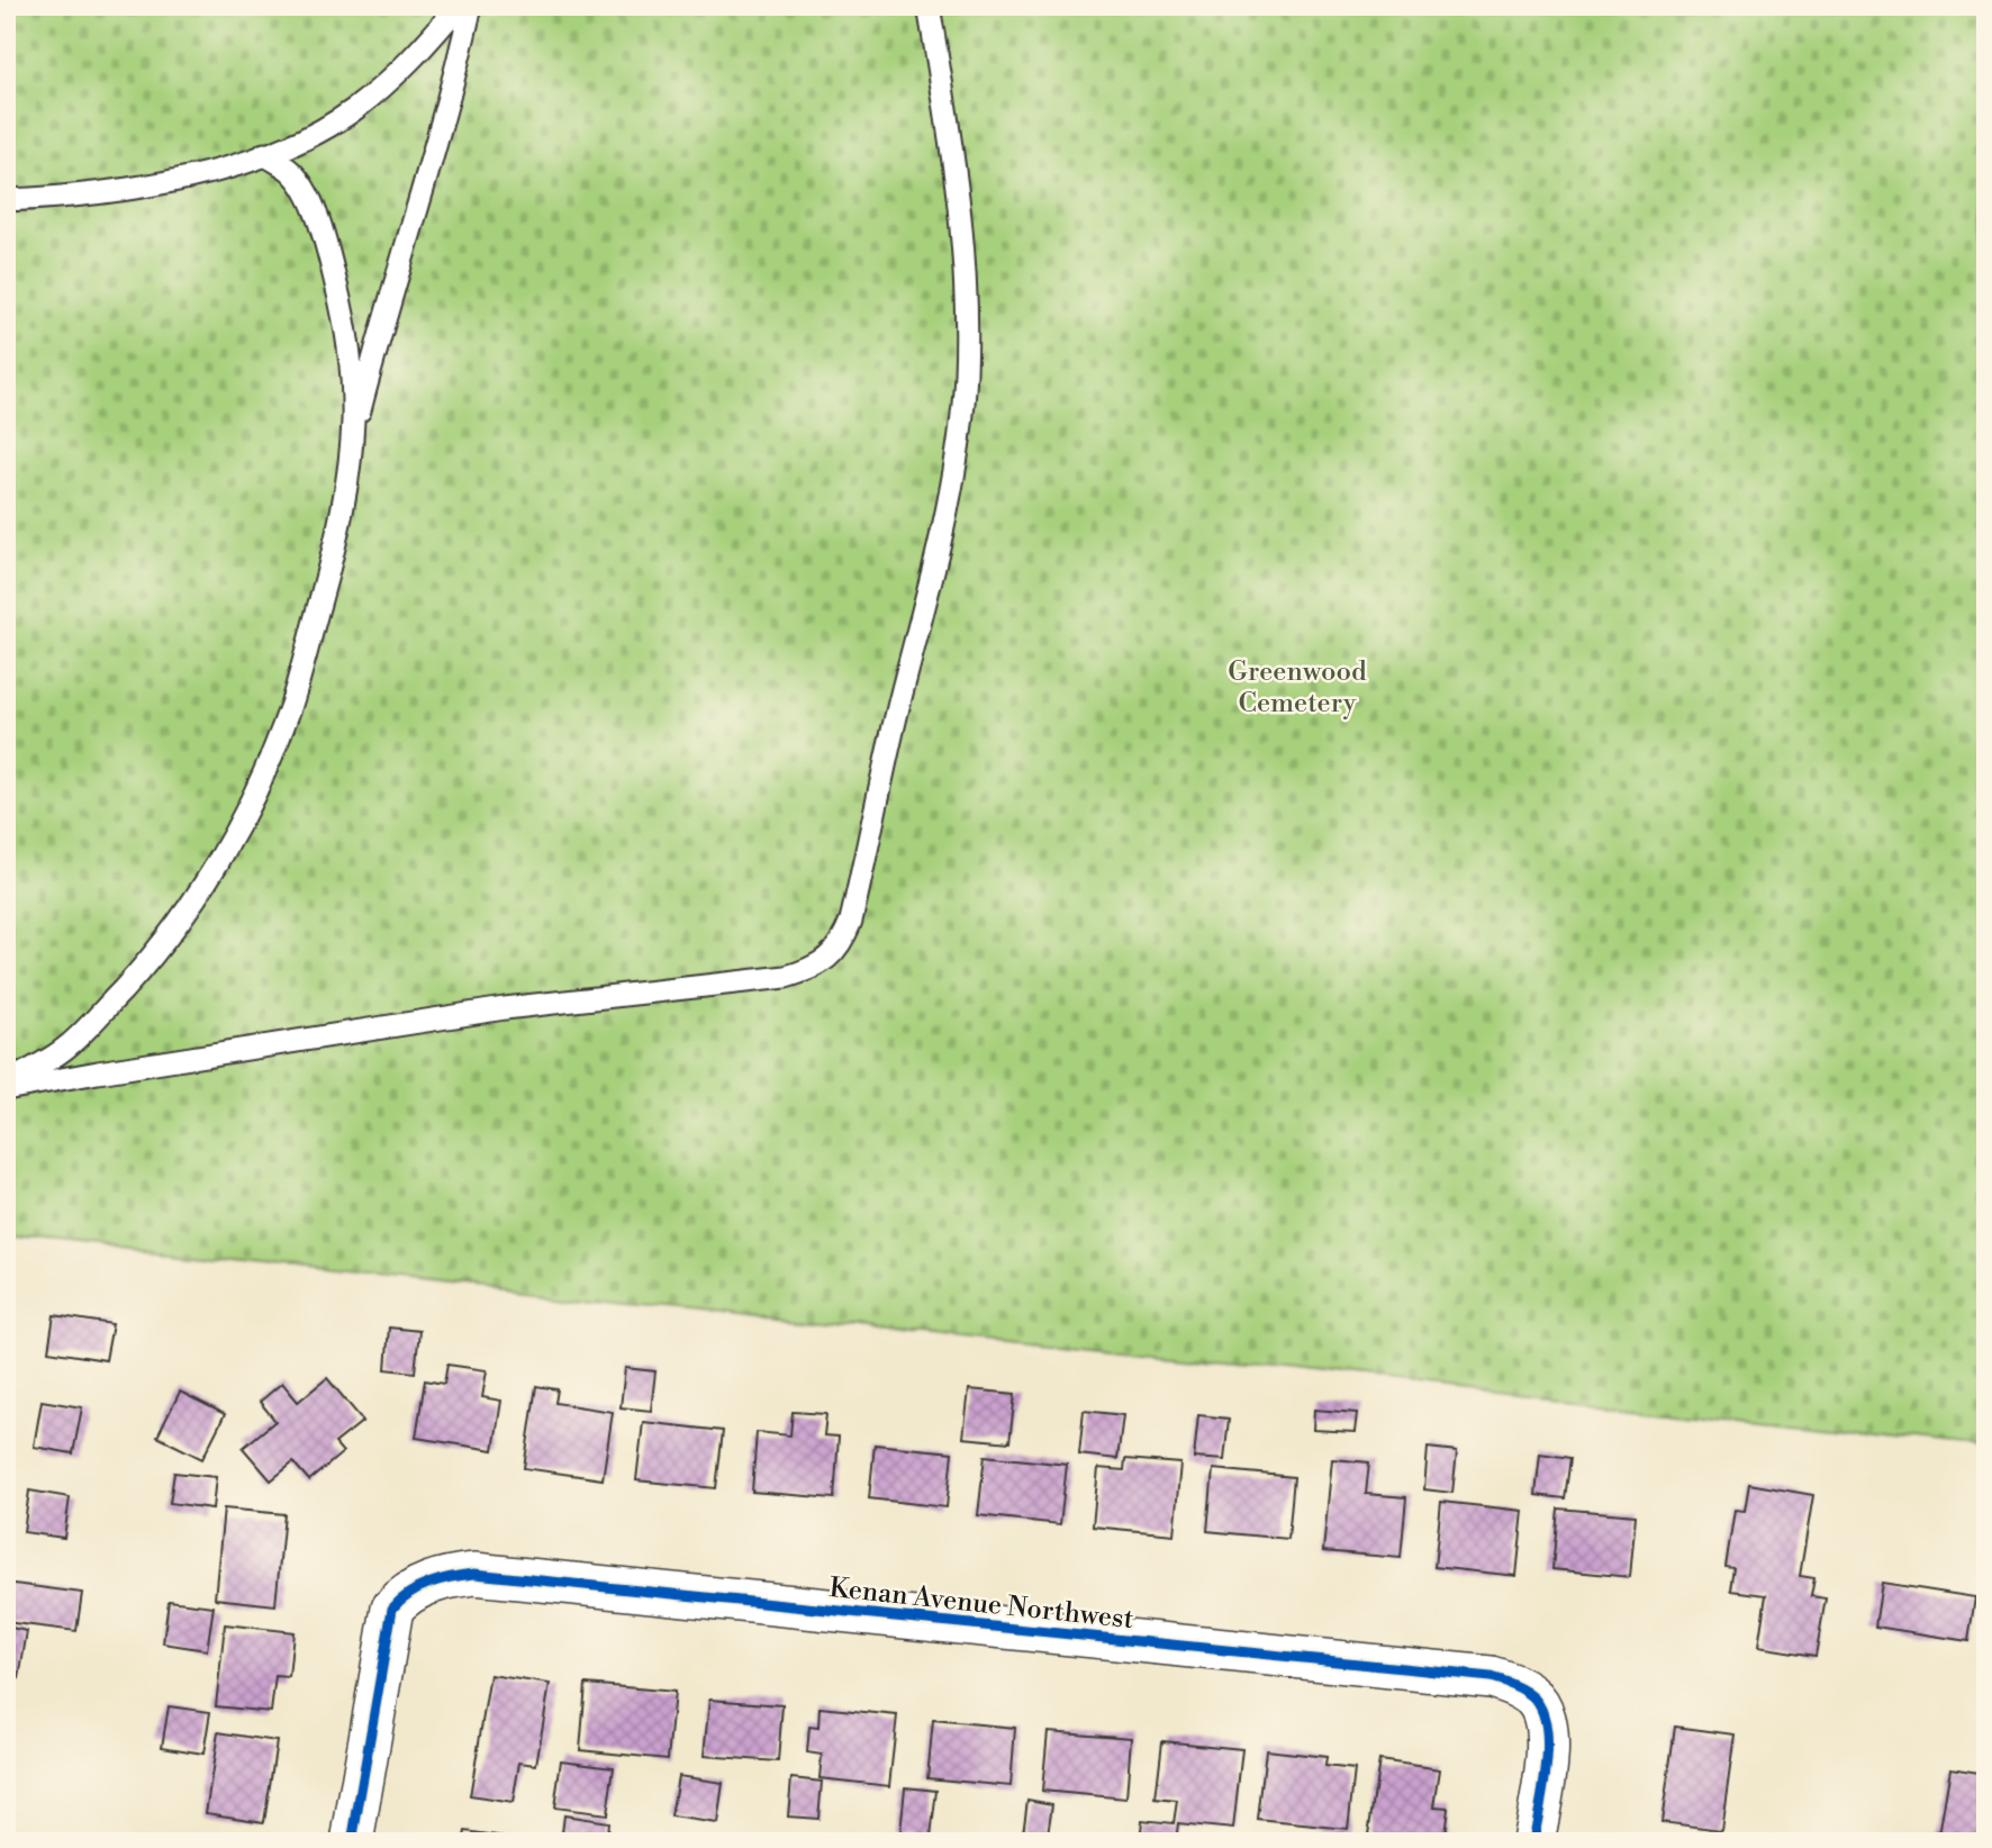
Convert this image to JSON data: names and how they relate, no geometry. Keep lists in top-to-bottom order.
{
  "streets": {
    "street": ["Kenan Avenue Northwest"]
  },
  "parks": ["Greenwood Cemetery"]
}
